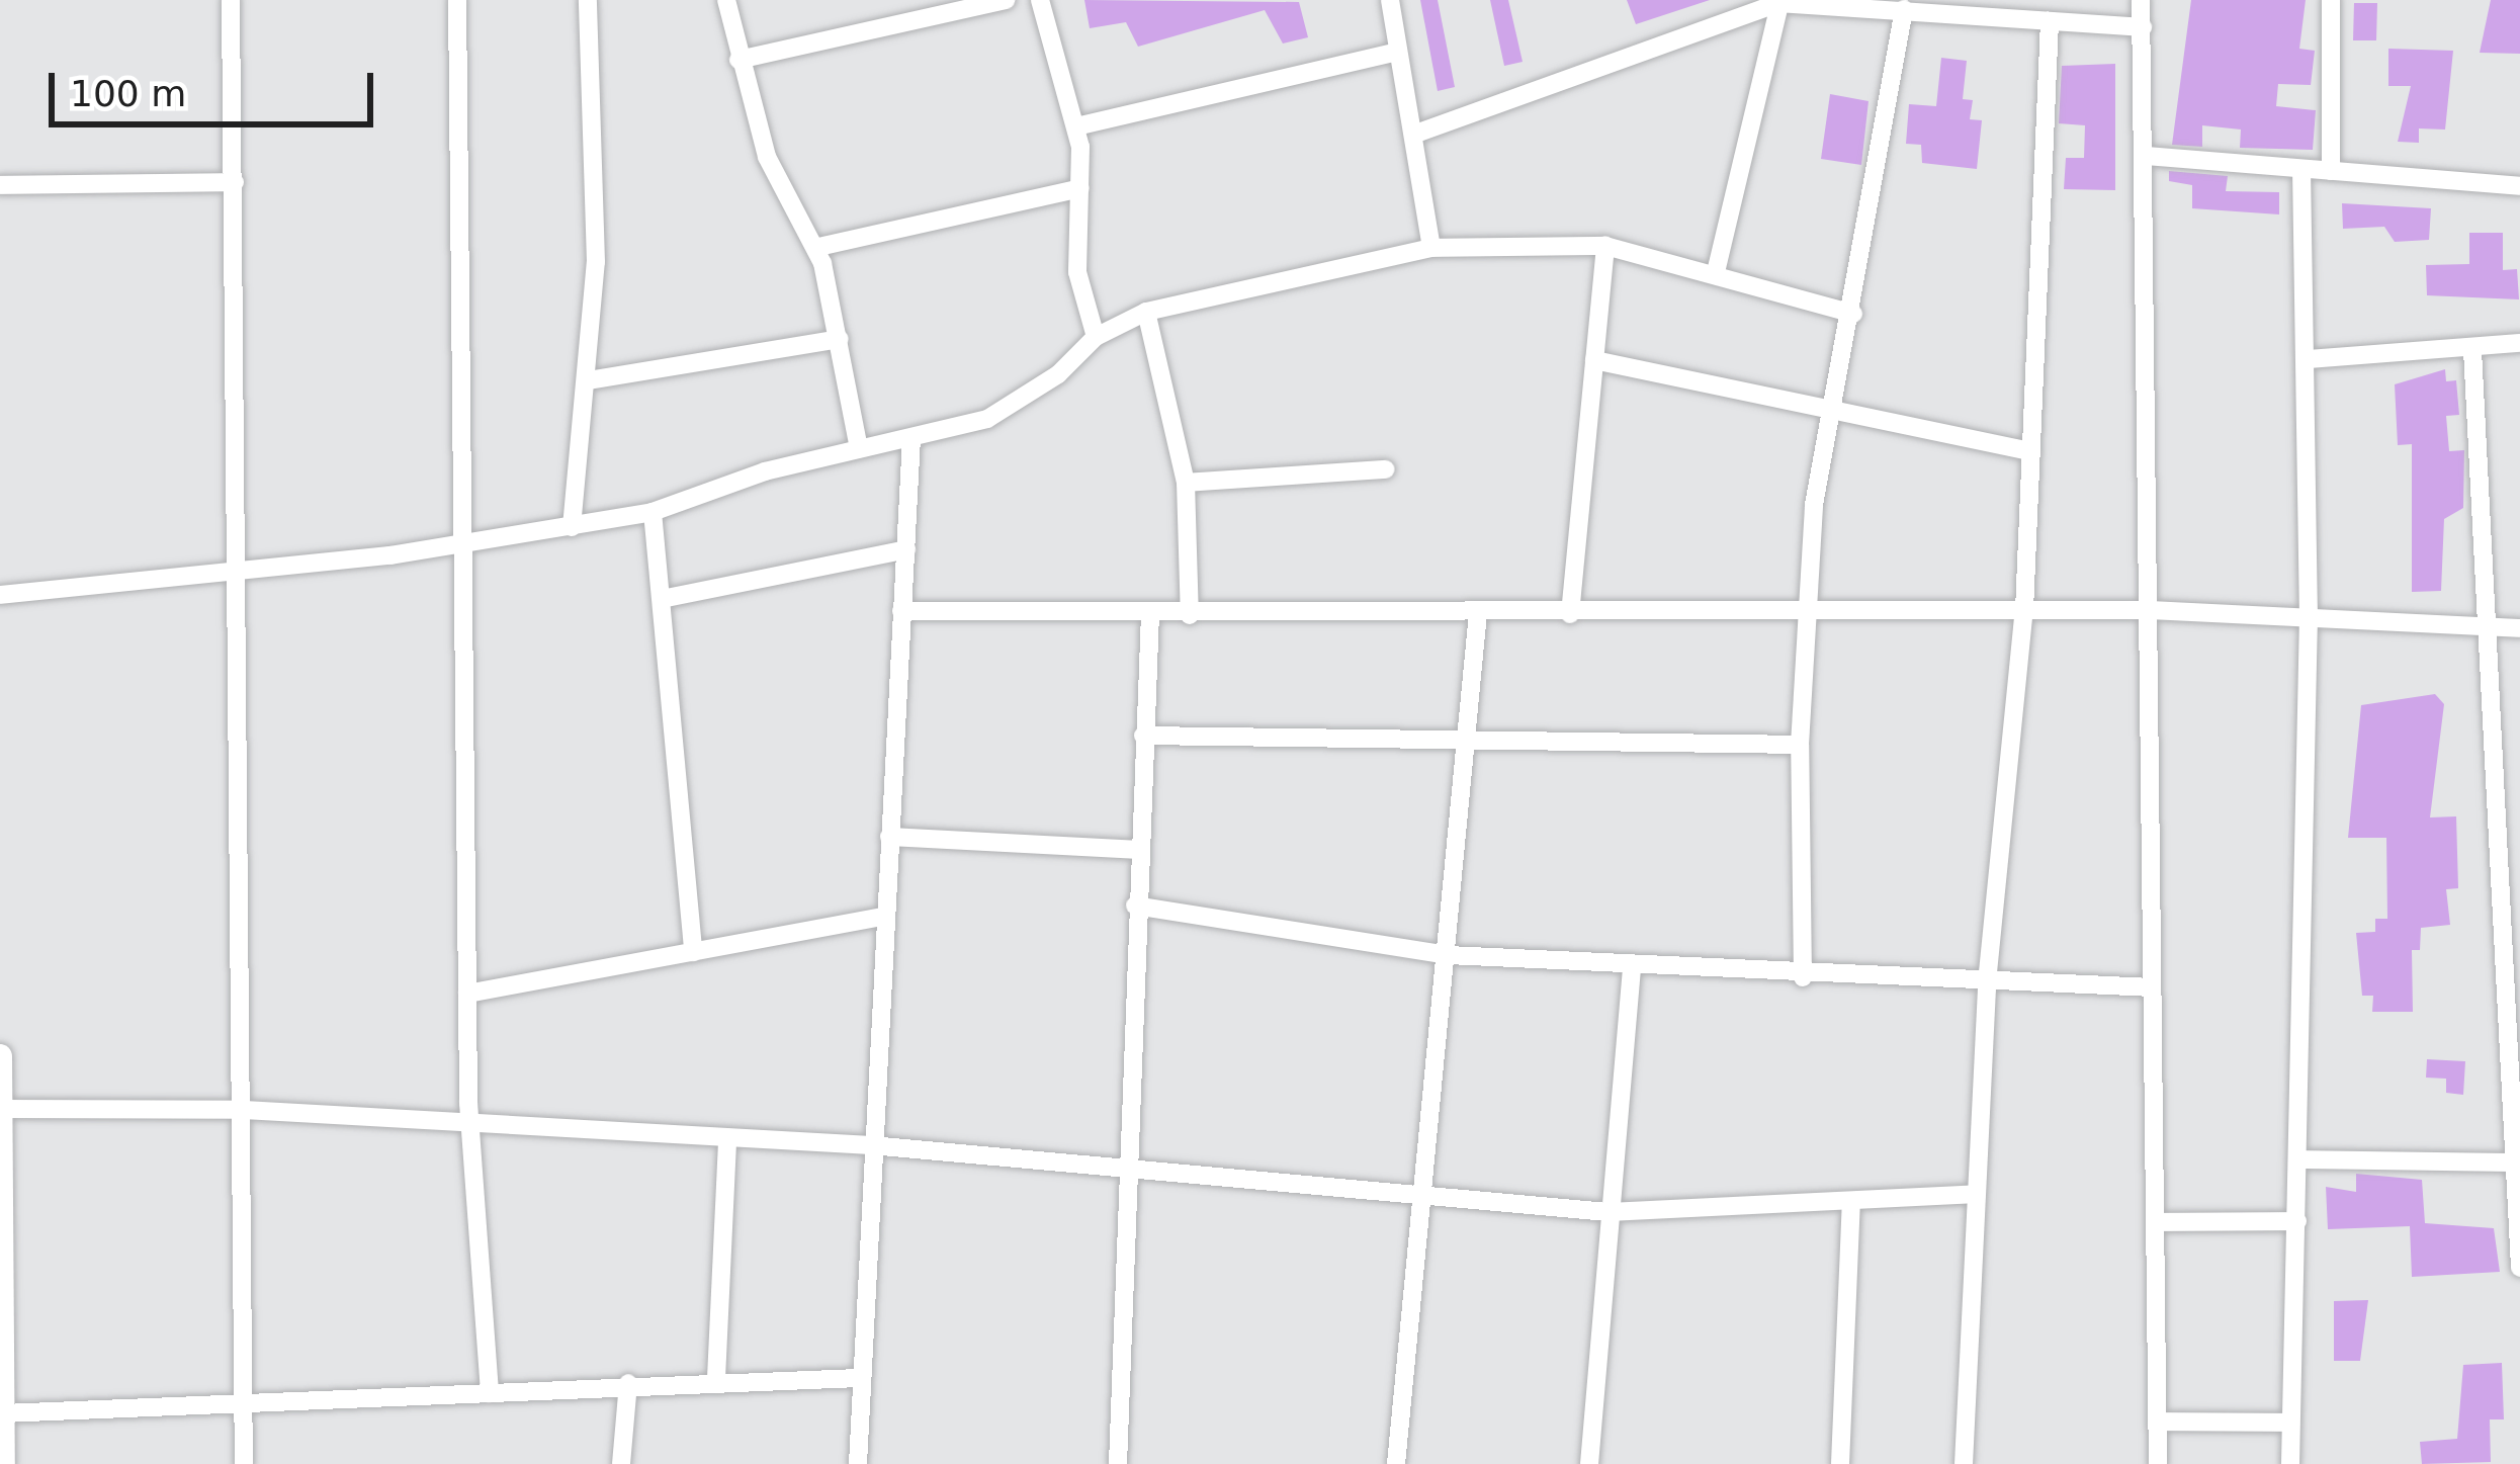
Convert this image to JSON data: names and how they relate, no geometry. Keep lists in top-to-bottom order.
{
  "scale_bar": "100 m"
}
